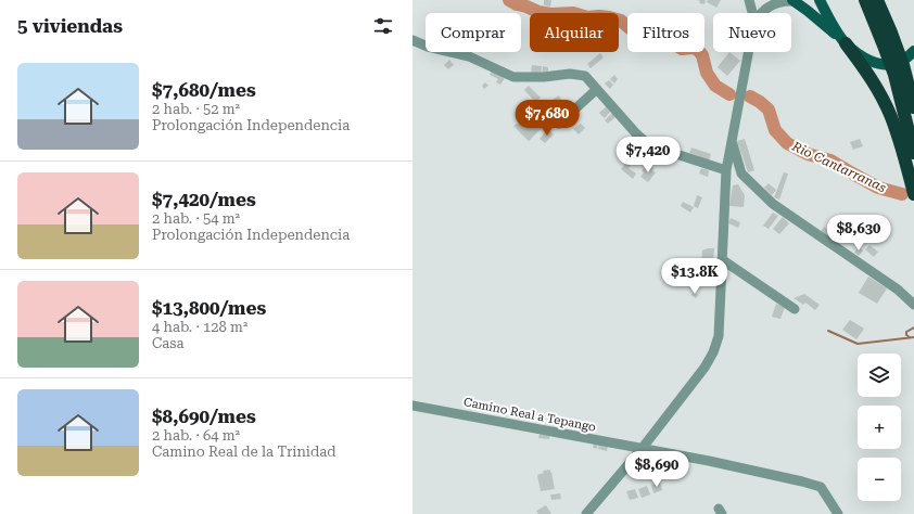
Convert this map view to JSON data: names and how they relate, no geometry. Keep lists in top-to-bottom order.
{
  "streets": {
    "street": ["Camino Real a Tepango"]
  },
  "water": ["Rio Cantarranas"],
  "page": {
    "heading": "5 viviendas",
    "chip": [
      "Comprar",
      "Alquilar",
      "Filtros",
      "Nuevo"
    ],
    "list": [
      {
        "name": "$7,680/mes",
        "note": "2 hab. · 52 m² · Prolongación Independencia"
      },
      {
        "name": "$7,420/mes",
        "note": "2 hab. · 54 m² · Prolongación Independencia"
      },
      {
        "name": "$13,800/mes",
        "note": "4 hab. · 128 m² · Casa"
      },
      {
        "name": "$8,690/mes",
        "note": "2 hab. · 64 m² · Camino Real de la Trinidad"
      }
    ],
    "price": [
      "$7,680",
      "$7,420",
      "$8,630",
      "$13.8K",
      "$8,690"
    ],
    "map_buttons": ["+", "−"]
  }
}
